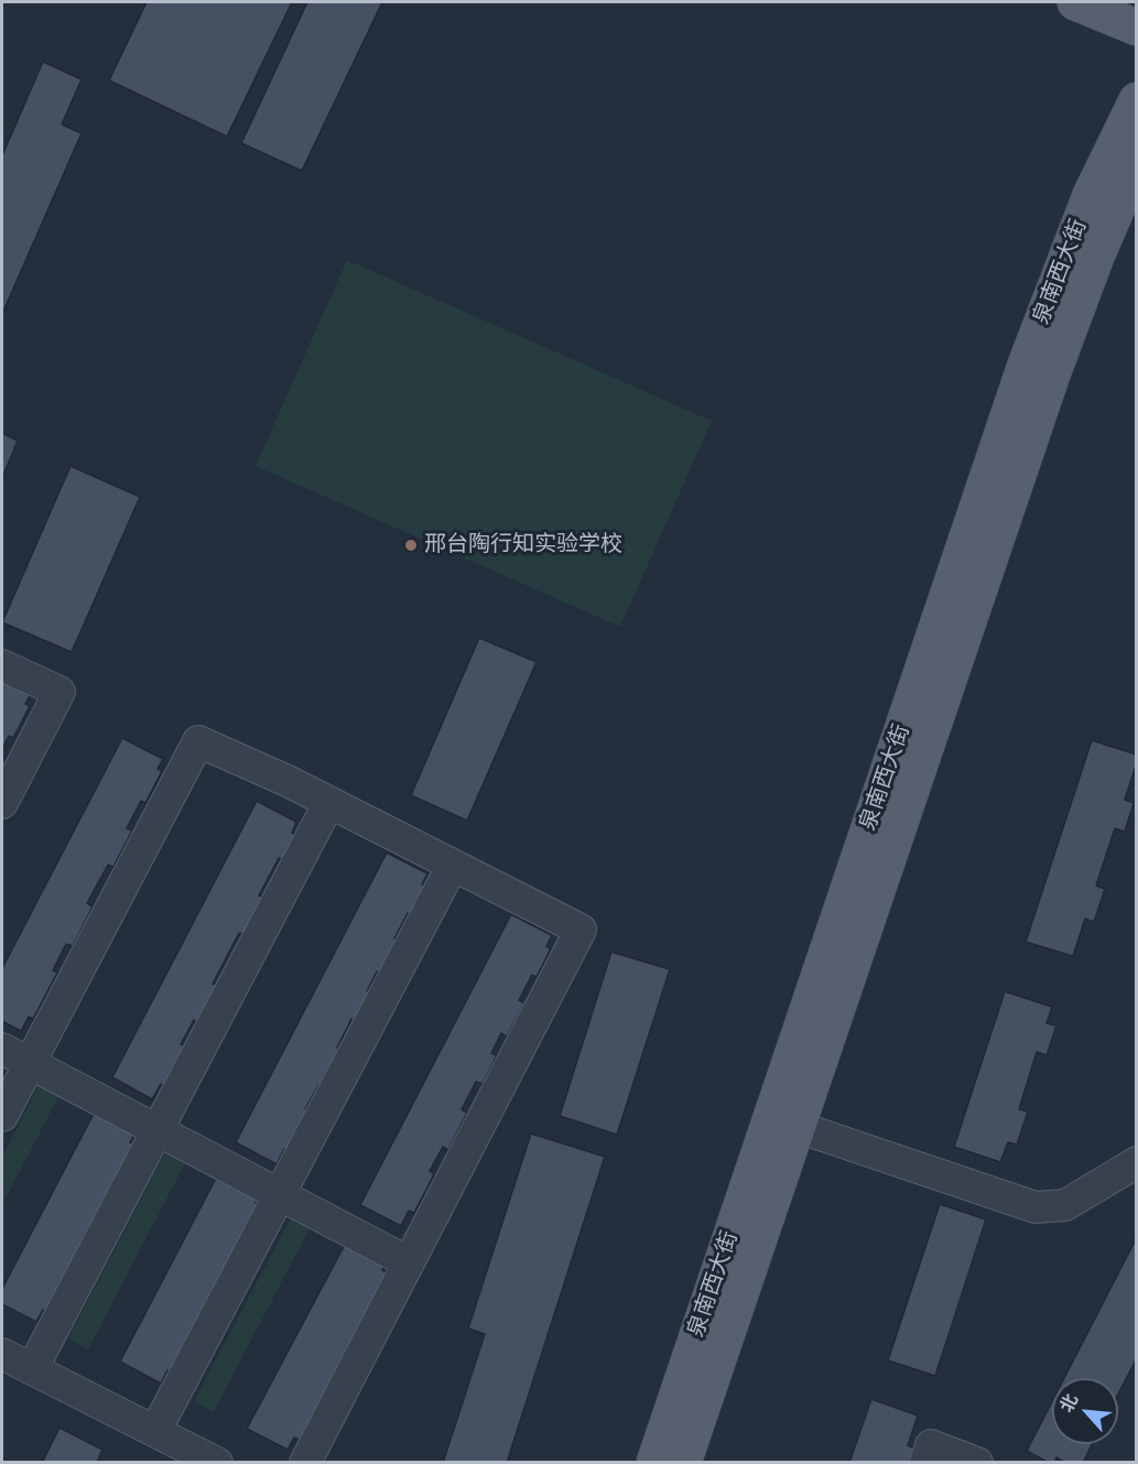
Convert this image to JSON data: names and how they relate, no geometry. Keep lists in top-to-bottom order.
{
  "streets": {
    "main road": ["泉南西大街"]
  },
  "places": ["邢台陶行知实验学校"],
  "north": "top left"
}
